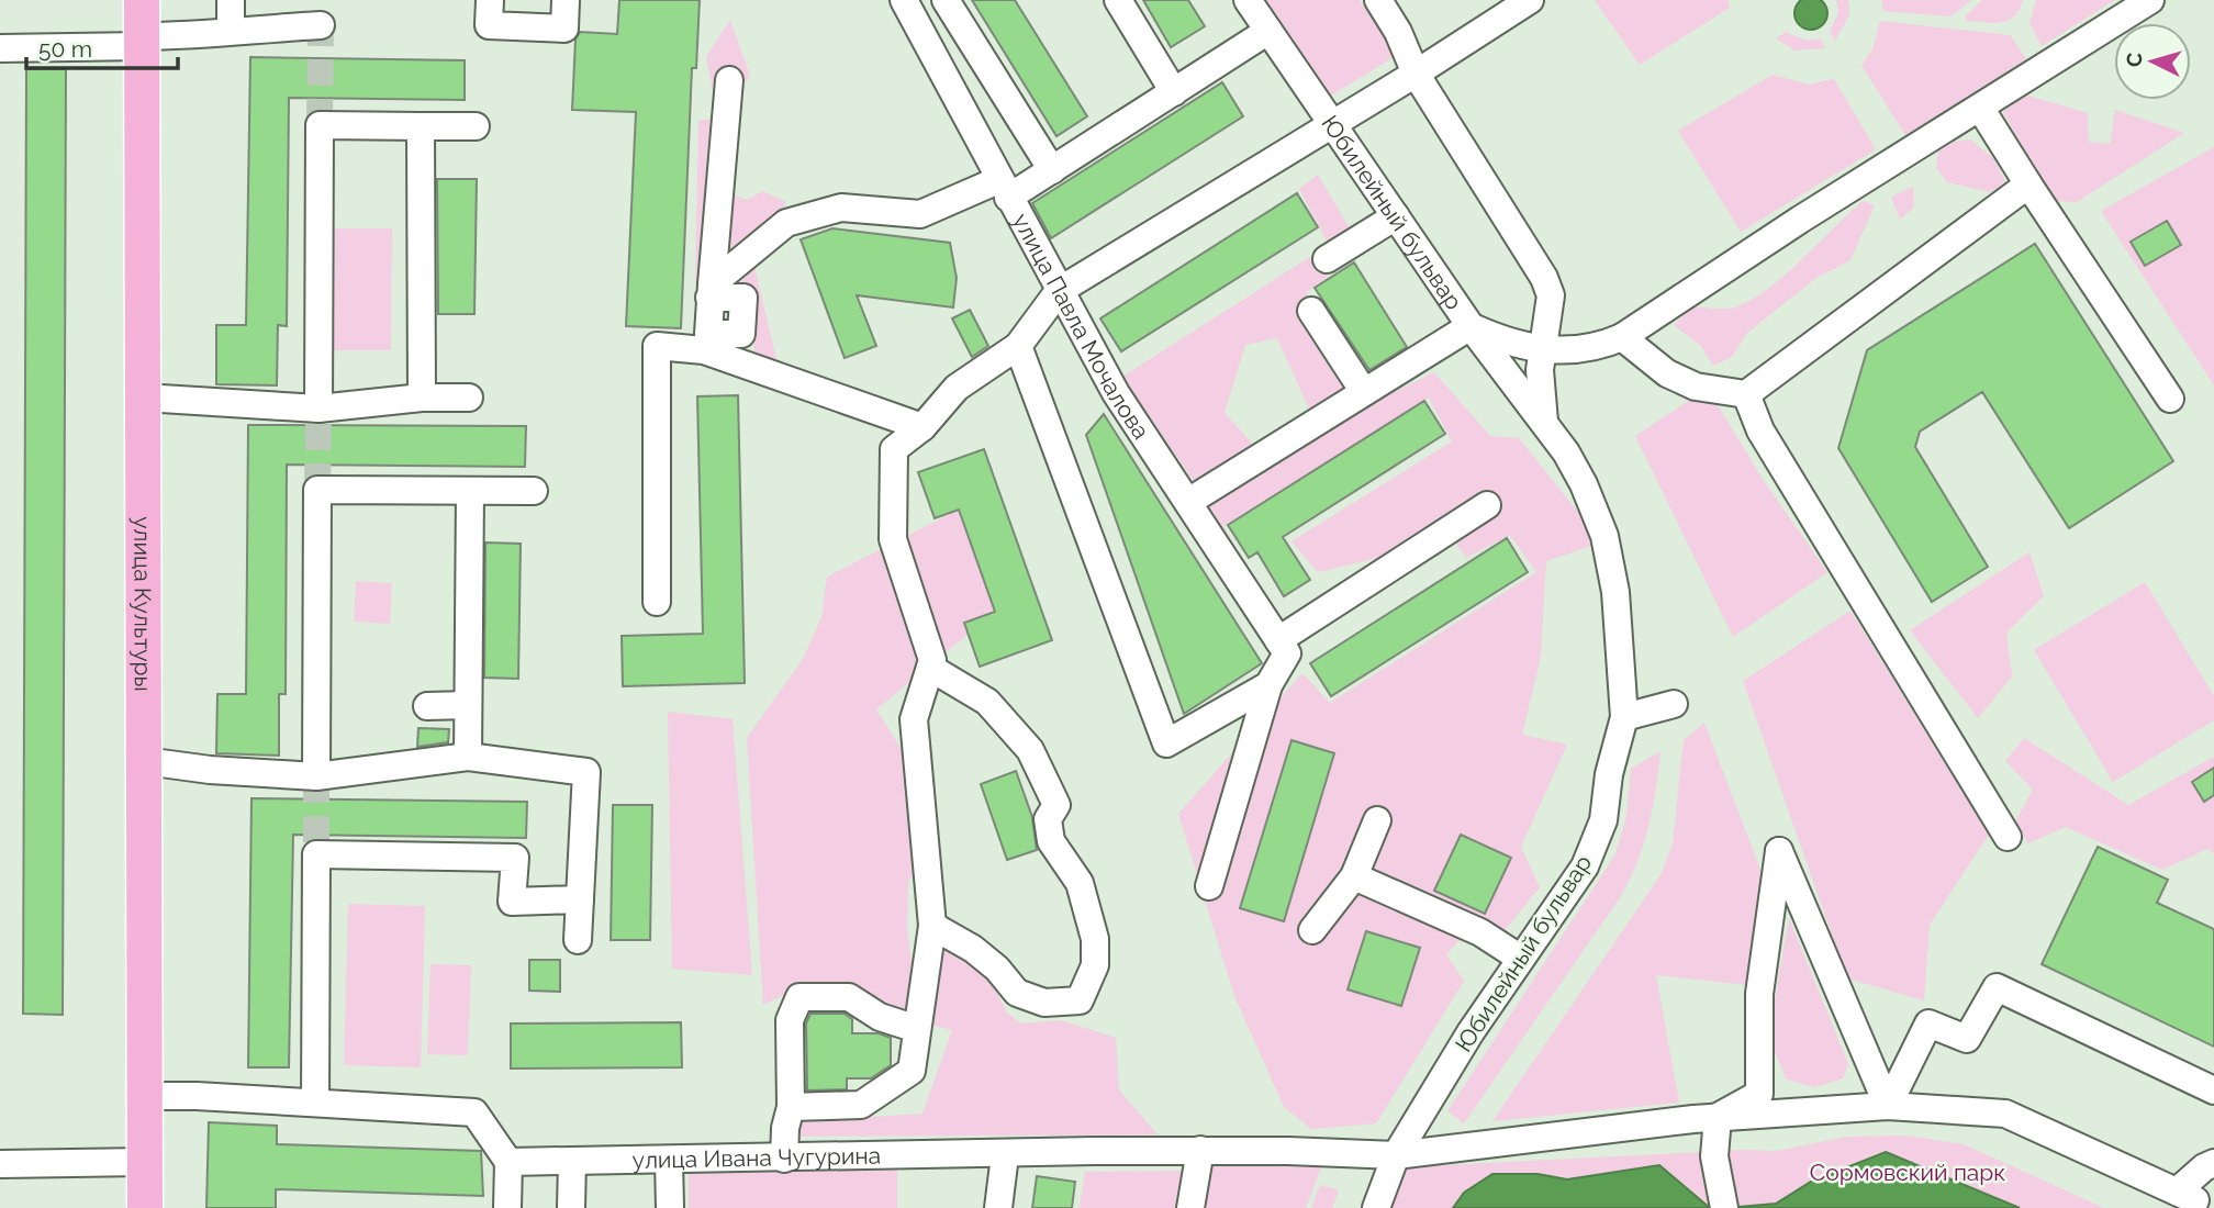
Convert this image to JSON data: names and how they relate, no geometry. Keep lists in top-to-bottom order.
{
  "streets": {
    "main road": ["улица Культуры"],
    "street": ["Юбилейный бульвар", "улица Павла Мочалова", "улица Ивана Чугурина"]
  },
  "crossings": [
    ["Юбилейный бульвар", "улица Ивана Чугурина"]
  ],
  "parks": ["Сормовский парк"],
  "scale_bar": "50 m",
  "north": "left"
}
